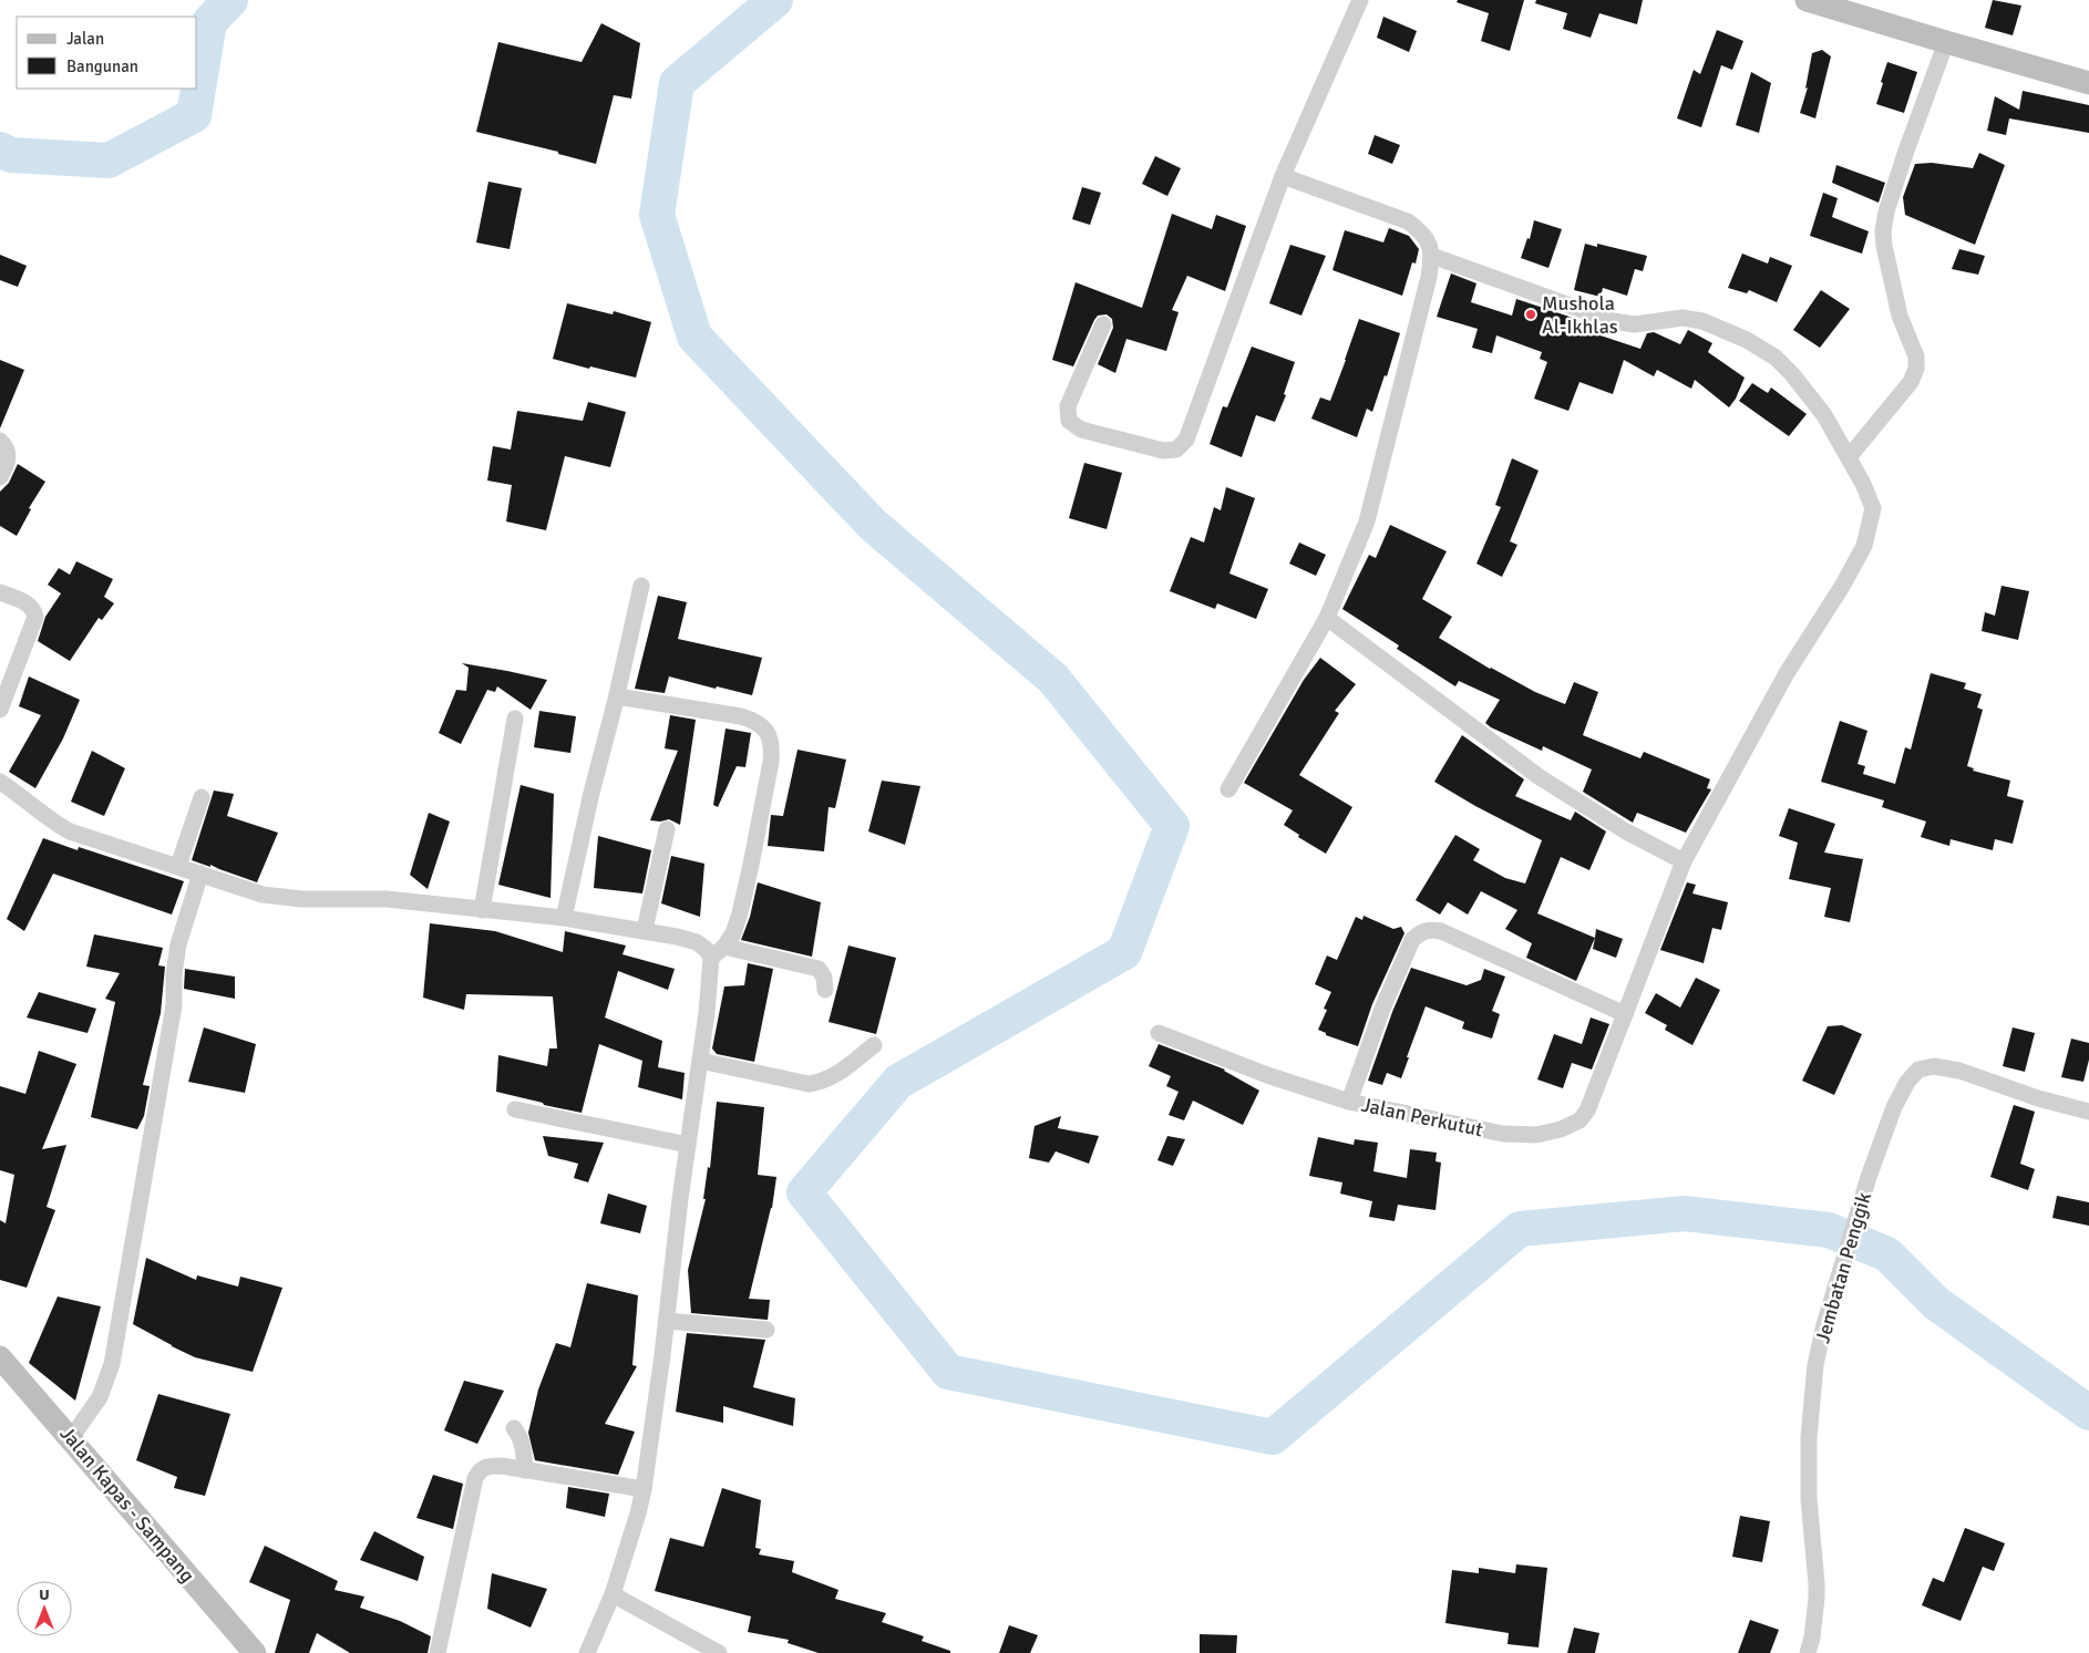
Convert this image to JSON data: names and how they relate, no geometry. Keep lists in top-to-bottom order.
{
  "streets": {
    "street": ["Jalan Perkutut", "Jembatan Penggik", "Jalan Kapas - Sampang"]
  },
  "places": ["Mushola Al-Ikhlas"],
  "legend": ["Jalan", "Bangunan"],
  "north": "top"
}
